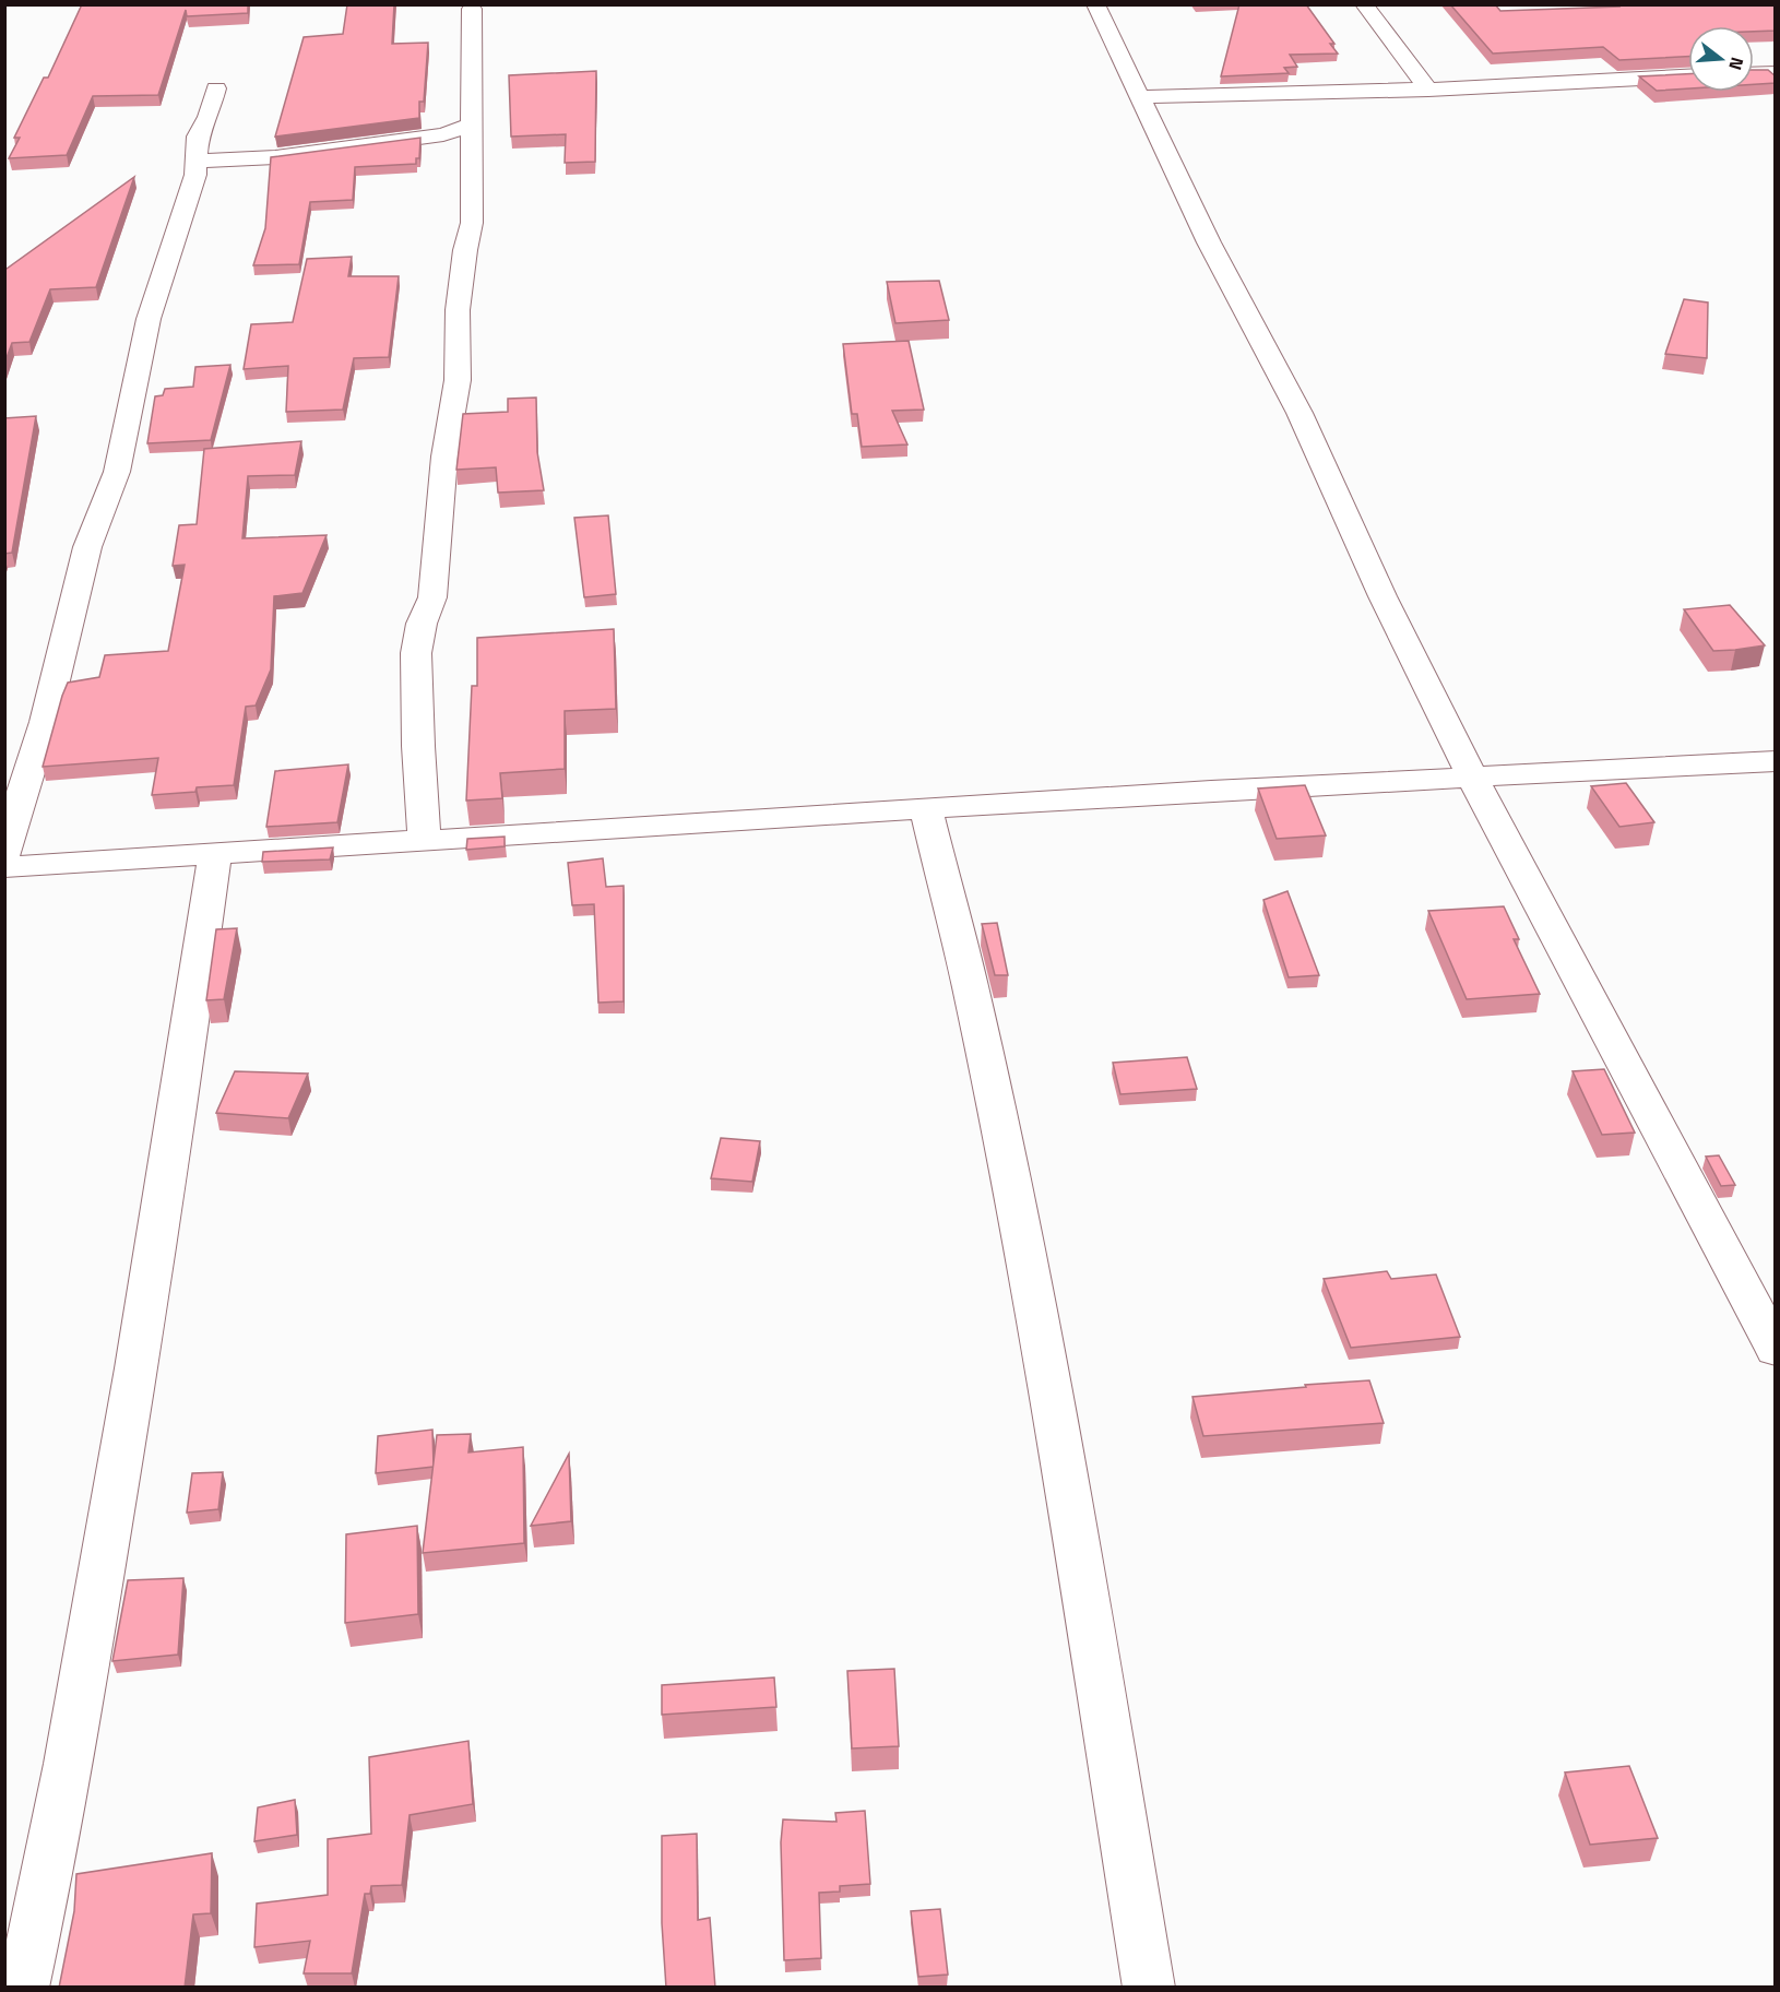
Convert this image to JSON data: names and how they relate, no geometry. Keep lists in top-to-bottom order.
{
  "north": "right"
}
